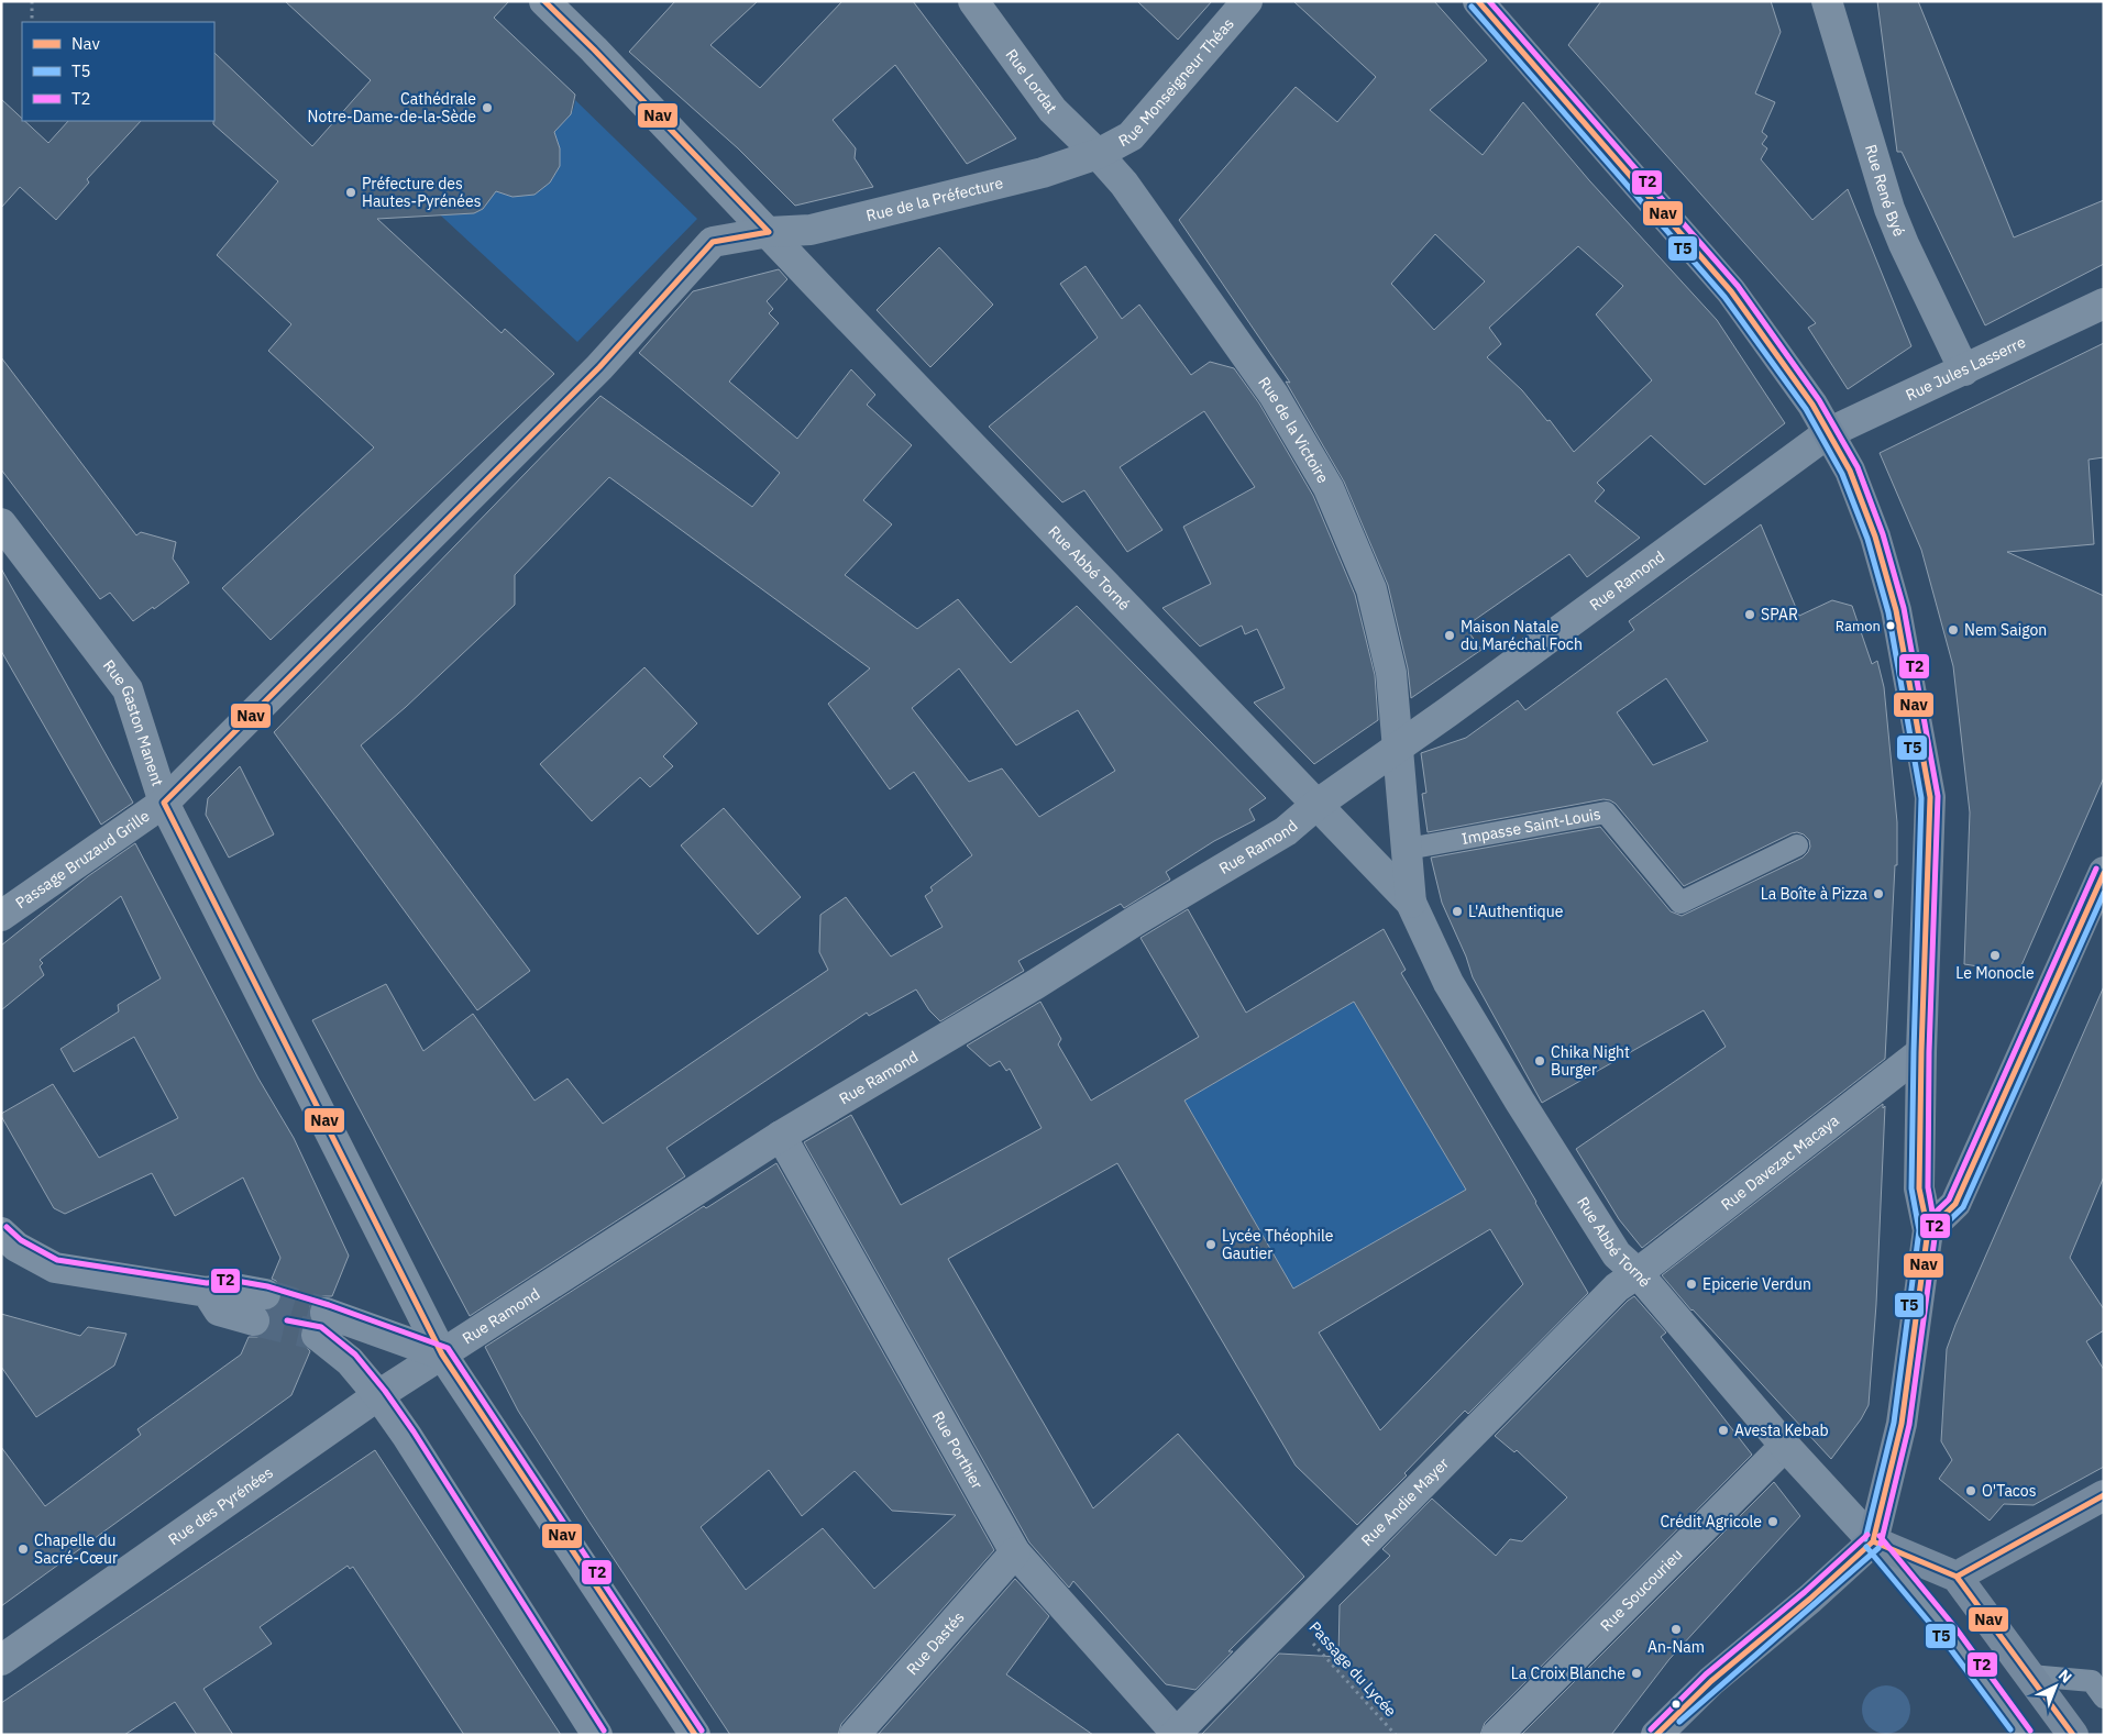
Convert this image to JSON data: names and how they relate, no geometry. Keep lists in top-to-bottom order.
{
  "streets": {
    "street": [
      "Rue Lordat",
      "Rue Monseigneur Théas",
      "Rue René Byé",
      "Rue de la Préfecture",
      "Rue Jules Lasserre",
      "Rue de la Victoire",
      "Rue Abbé Torné",
      "Rue Ramond",
      "Rue Gaston Manent",
      "Passage Bruzaud Grille",
      "Rue Davezac Macaya",
      "Rue Porthier",
      "Rue Andie Mayer",
      "Rue des Pyrénées",
      "Rue Soucourieu",
      "Rue Dastés"
    ],
    "lane": ["Impasse Saint-Louis"],
    "path": ["Passage du Lycée"]
  },
  "crossings": [
    ["Rue Lordat", "Rue Monseigneur Théas"],
    ["Rue Lordat", "Rue de la Préfecture"],
    ["Rue Lordat", "Rue de la Victoire"],
    ["Rue Monseigneur Théas", "Rue de la Préfecture"],
    ["Rue Monseigneur Théas", "Rue de la Victoire"],
    ["Rue René Byé", "Rue Jules Lasserre"],
    ["Rue de la Préfecture", "Rue de la Victoire"],
    ["Rue de la Préfecture", "Rue Abbé Torné"],
    ["Rue de la Préfecture", "Rue Gaston Manent"],
    ["Rue de la Préfecture", "Passage Bruzaud Grille"],
    ["Rue Jules Lasserre", "Rue Ramond"],
    ["Rue de la Victoire", "Rue Abbé Torné"],
    ["Rue de la Victoire", "Rue Ramond"],
    ["Rue Abbé Torné", "Rue Ramond"],
    ["Rue Abbé Torné", "Impasse Saint-Louis"],
    ["Rue Abbé Torné", "Rue Davezac Macaya"],
    ["Rue Abbé Torné", "Rue Andie Mayer"],
    ["Rue Abbé Torné", "Rue Soucourieu"],
    ["Rue Ramond", "Rue Gaston Manent"],
    ["Rue Ramond", "Rue Porthier"],
    ["Rue Ramond", "Rue des Pyrénées"],
    ["Rue Gaston Manent", "Passage Bruzaud Grille"],
    ["Rue Gaston Manent", "Rue des Pyrénées"],
    ["Rue Davezac Macaya", "Rue Andie Mayer"],
    ["Rue Porthier", "Rue Andie Mayer"],
    ["Rue Porthier", "Rue Dastés"],
    ["Rue Andie Mayer", "Passage du Lycée"]
  ],
  "places": [
    "Cathédrale Notre-Dame-de-la-Sède",
    "Préfecture des Hautes-Pyrénées",
    "SPAR",
    "Ramon",
    "Nem Saigon",
    "Maison Natale du Maréchal Foch",
    "La Boîte à Pizza",
    "L'Authentique",
    "Le Monocle",
    "Chika Night Burger",
    "Lycée Théophile Gautier",
    "Epicerie Verdun",
    "Avesta Kebab",
    "O'Tacos",
    "Crédit Agricole",
    "Chapelle du Sacré-Cœur",
    "An-Nam",
    "La Croix Blanche"
  ],
  "lines": ["transit line Nav", "transit line T2", "transit line T5"],
  "legend": ["Nav", "T5", "T2"],
  "north": "top right"
}
